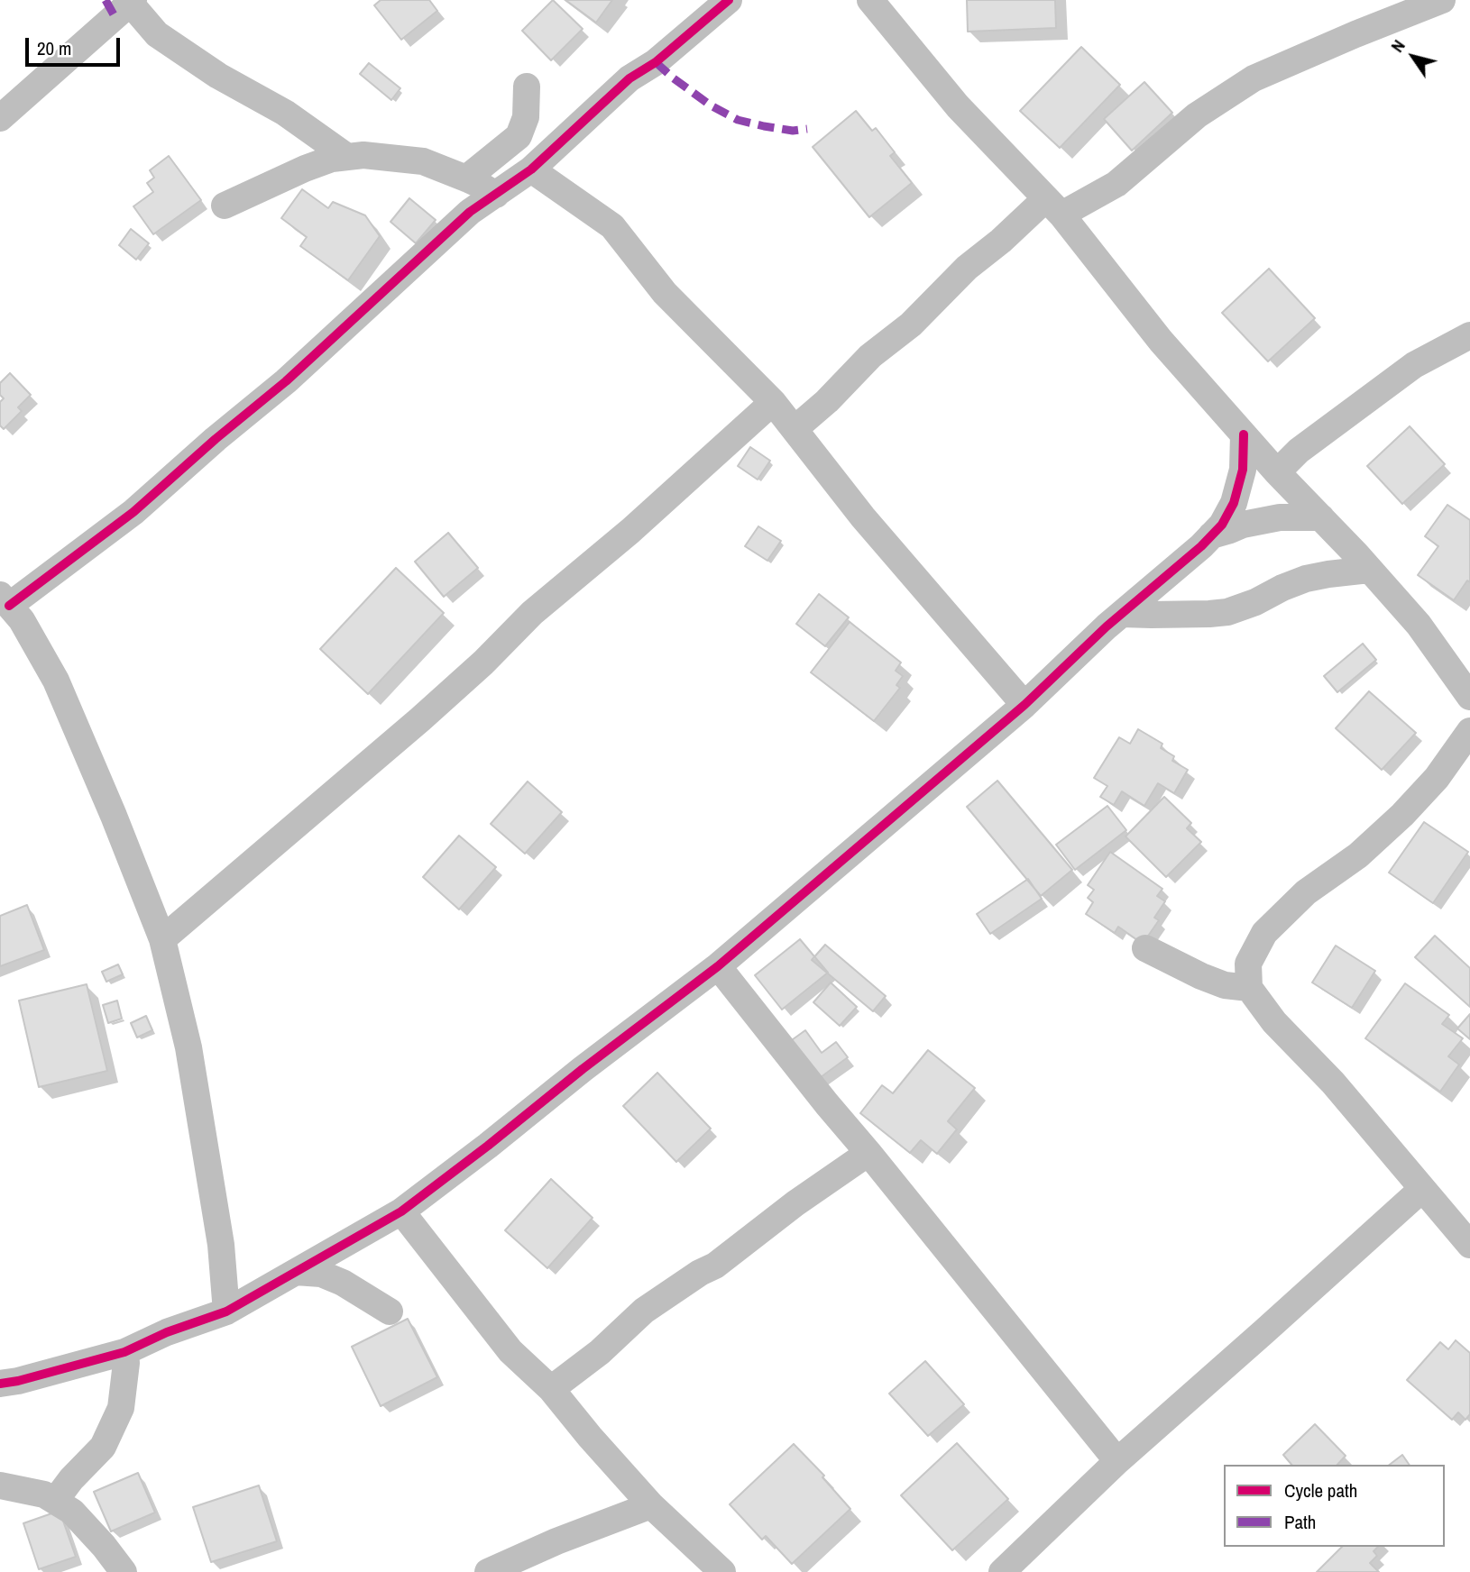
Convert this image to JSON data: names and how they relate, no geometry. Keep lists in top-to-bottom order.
{
  "legend": ["Cycle path", "Path"],
  "scale_bar": "20 m",
  "north": "top left"
}
